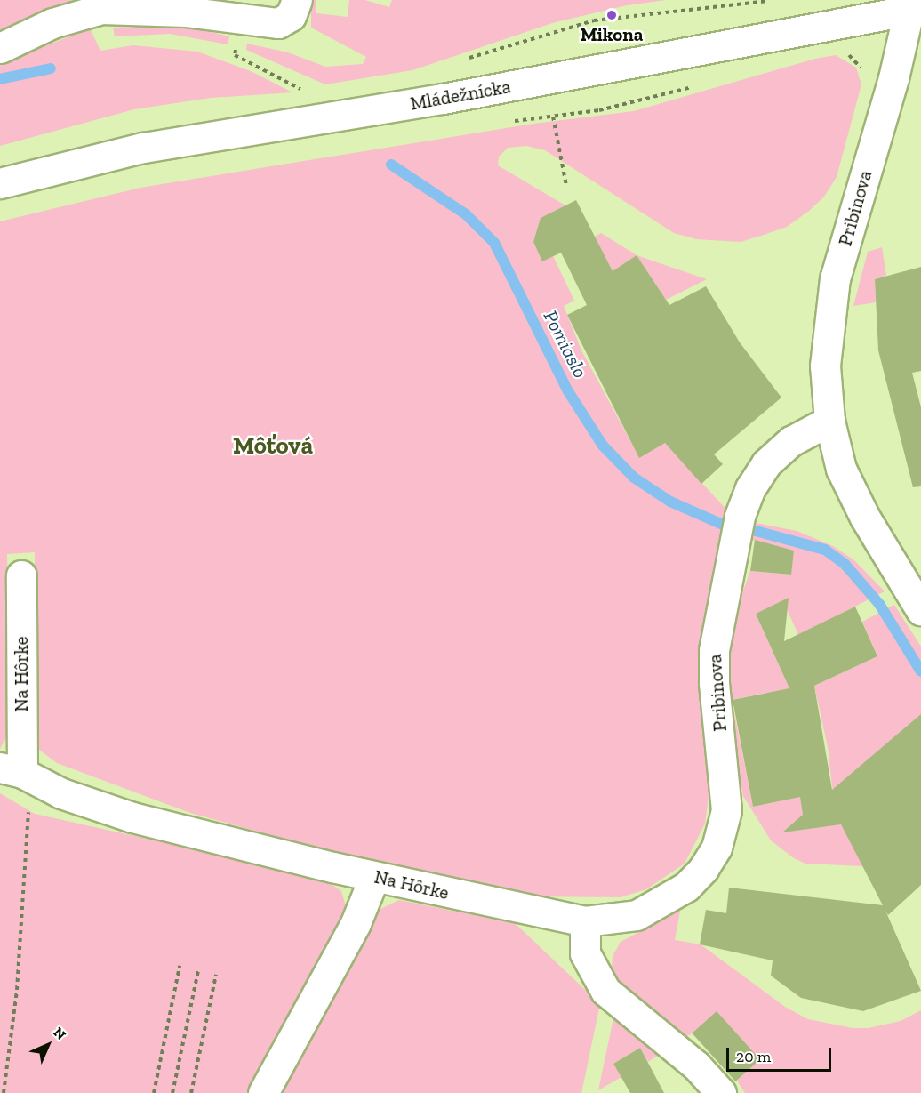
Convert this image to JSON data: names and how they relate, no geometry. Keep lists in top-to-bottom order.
{
  "streets": {
    "street": ["Mládežnícka", "Pribinova", "Na Hôrke"]
  },
  "crossings": [
    ["Mládežnícka", "Pribinova"],
    ["Pribinova", "Na Hôrke"]
  ],
  "districts": ["Môťová"],
  "water": ["Pomiaslo"],
  "places": ["Mikona"],
  "scale_bar": "20 m",
  "north": "top right"
}
